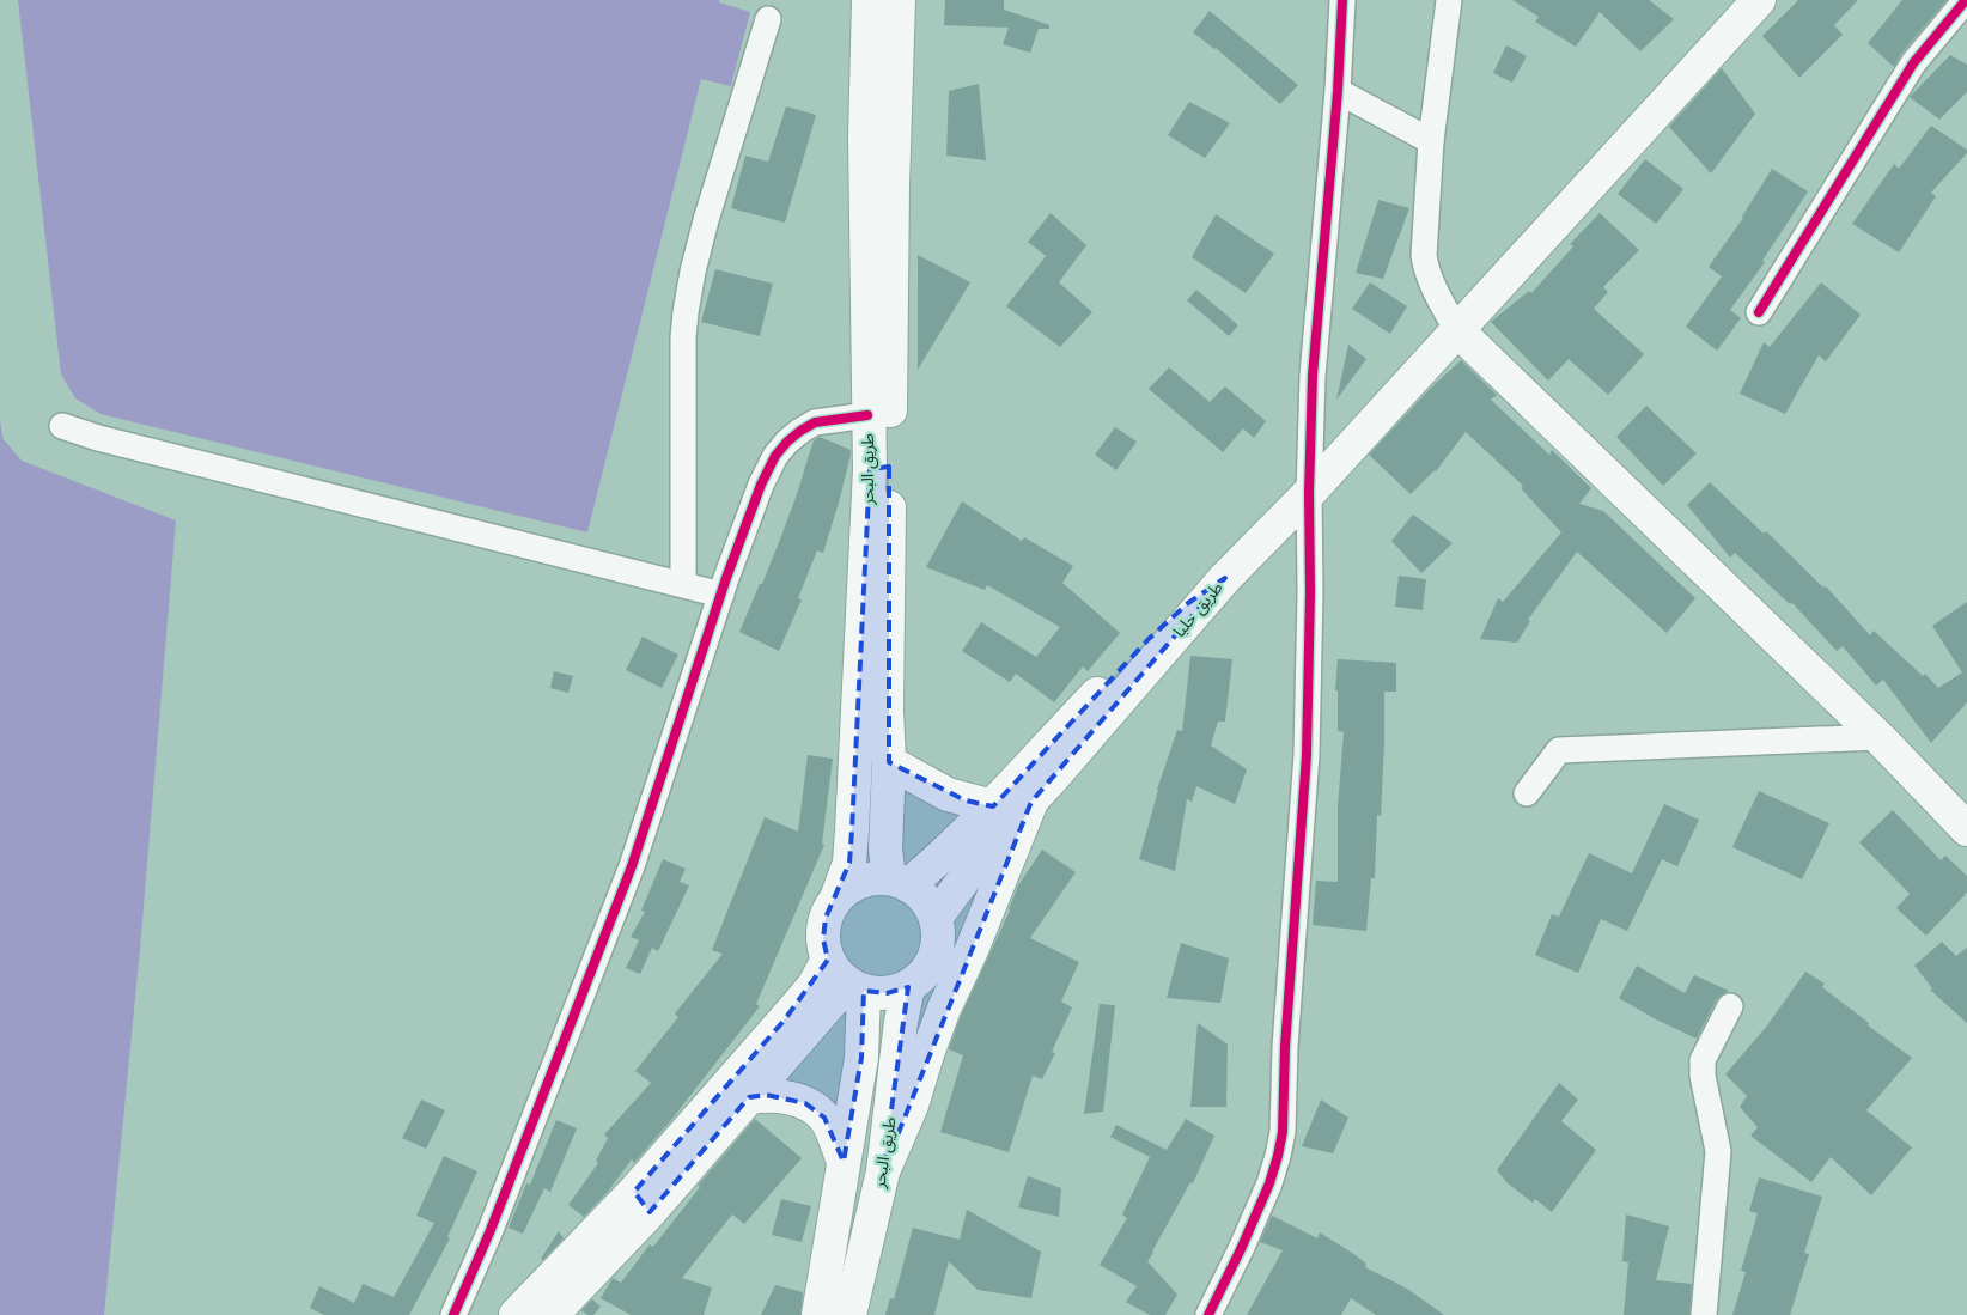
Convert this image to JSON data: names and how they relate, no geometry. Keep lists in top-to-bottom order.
{
  "streets": {
    "main road": ["طريق البحر", "طريق حلبا"]
  },
  "crossings": [
    ["طريق البحر", "طريق حلبا"]
  ]
}
